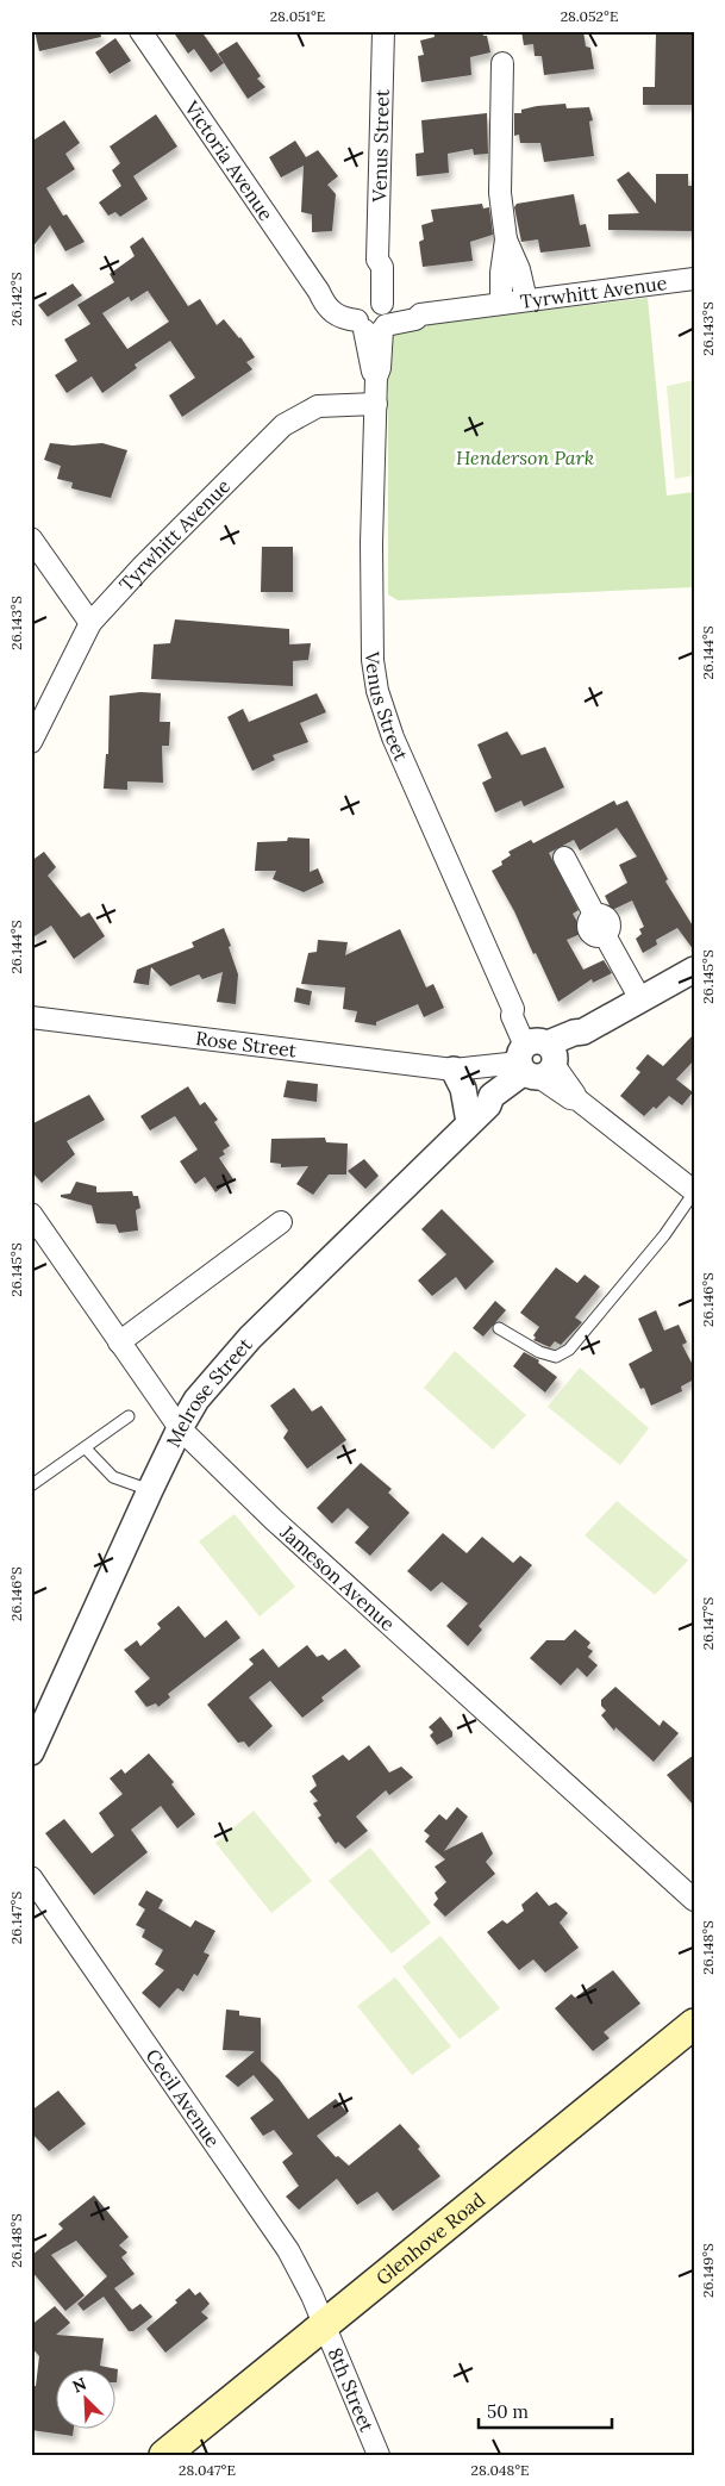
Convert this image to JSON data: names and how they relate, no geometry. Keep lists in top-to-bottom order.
{
  "streets": {
    "main road": ["Glenhove Road"],
    "street": [
      "Venus Street",
      "Victoria Avenue",
      "Tyrwhitt Avenue",
      "Rose Street",
      "Melrose Street",
      "Jameson Avenue",
      "Cecil Avenue",
      "8th Street"
    ]
  },
  "crossings": [
    ["Venus Street", "Victoria Avenue"],
    ["Venus Street", "Tyrwhitt Avenue"],
    ["Venus Street", "Rose Street"],
    ["Venus Street", "Melrose Street"],
    ["Victoria Avenue", "Tyrwhitt Avenue"],
    ["Rose Street", "Melrose Street"],
    ["Melrose Street", "Jameson Avenue"],
    ["Cecil Avenue", "Glenhove Road"],
    ["Cecil Avenue", "8th Street"],
    ["Glenhove Road", "8th Street"]
  ],
  "parks": ["Henderson Park"],
  "scale_bar": "50 m",
  "north": "top left",
  "coordinates": [
    "28.051°E",
    "28.052°E",
    "26.142°S",
    "26.143°S",
    "26.144°S",
    "26.145°S",
    "26.146°S",
    "26.147°S",
    "26.148°S",
    "26.149°S",
    "28.047°E",
    "28.048°E"
  ]
}
